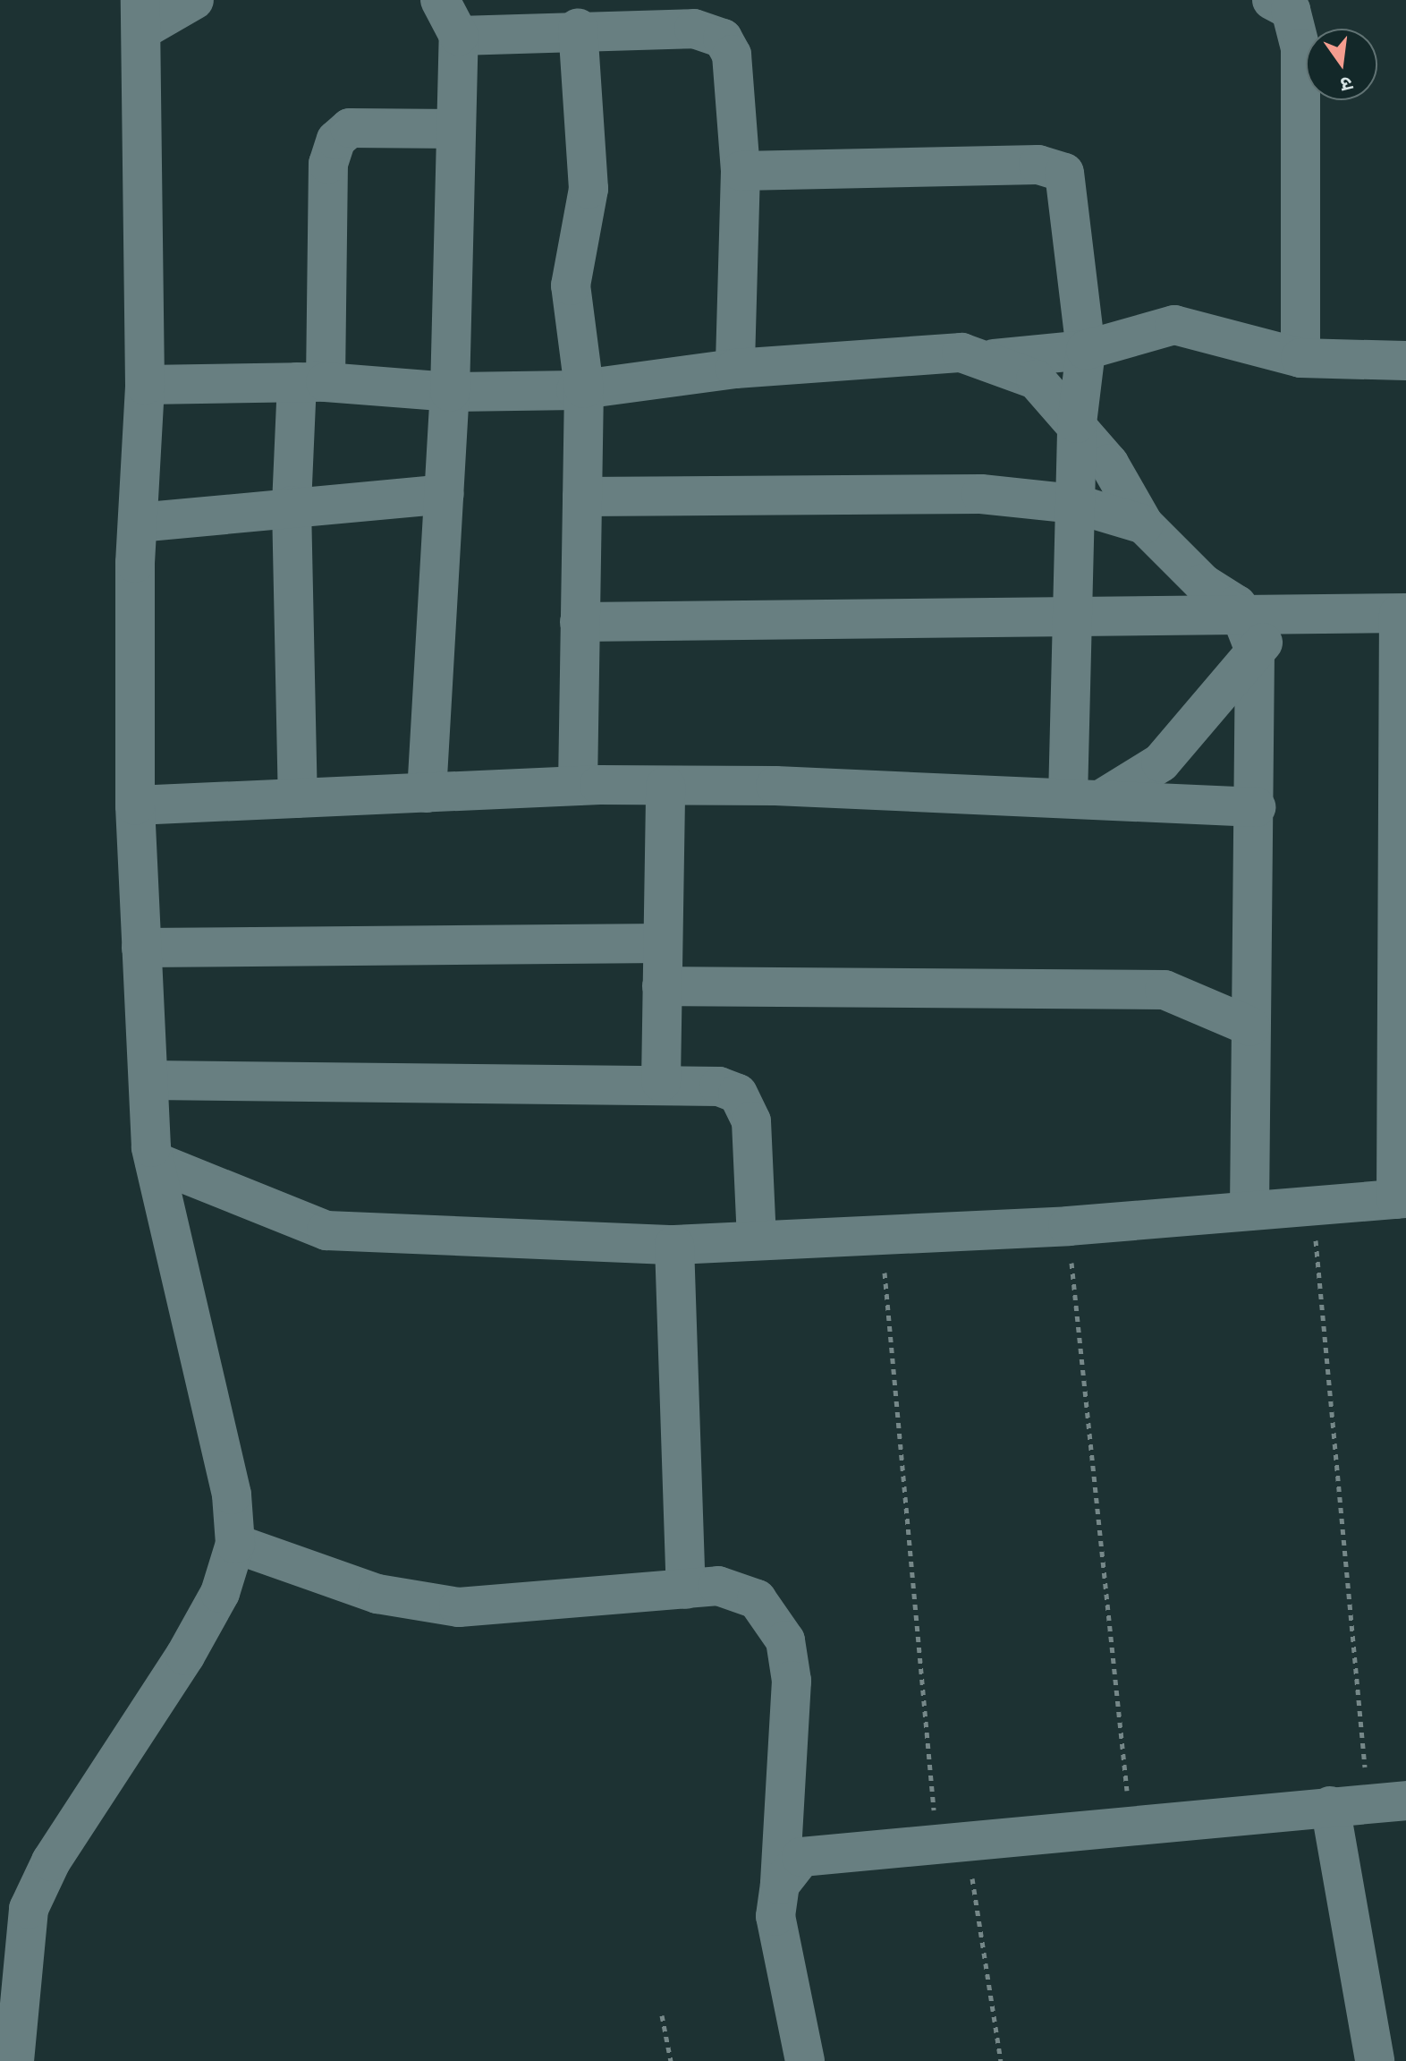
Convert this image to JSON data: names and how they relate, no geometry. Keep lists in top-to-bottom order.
{
  "north": "bottom"
}
